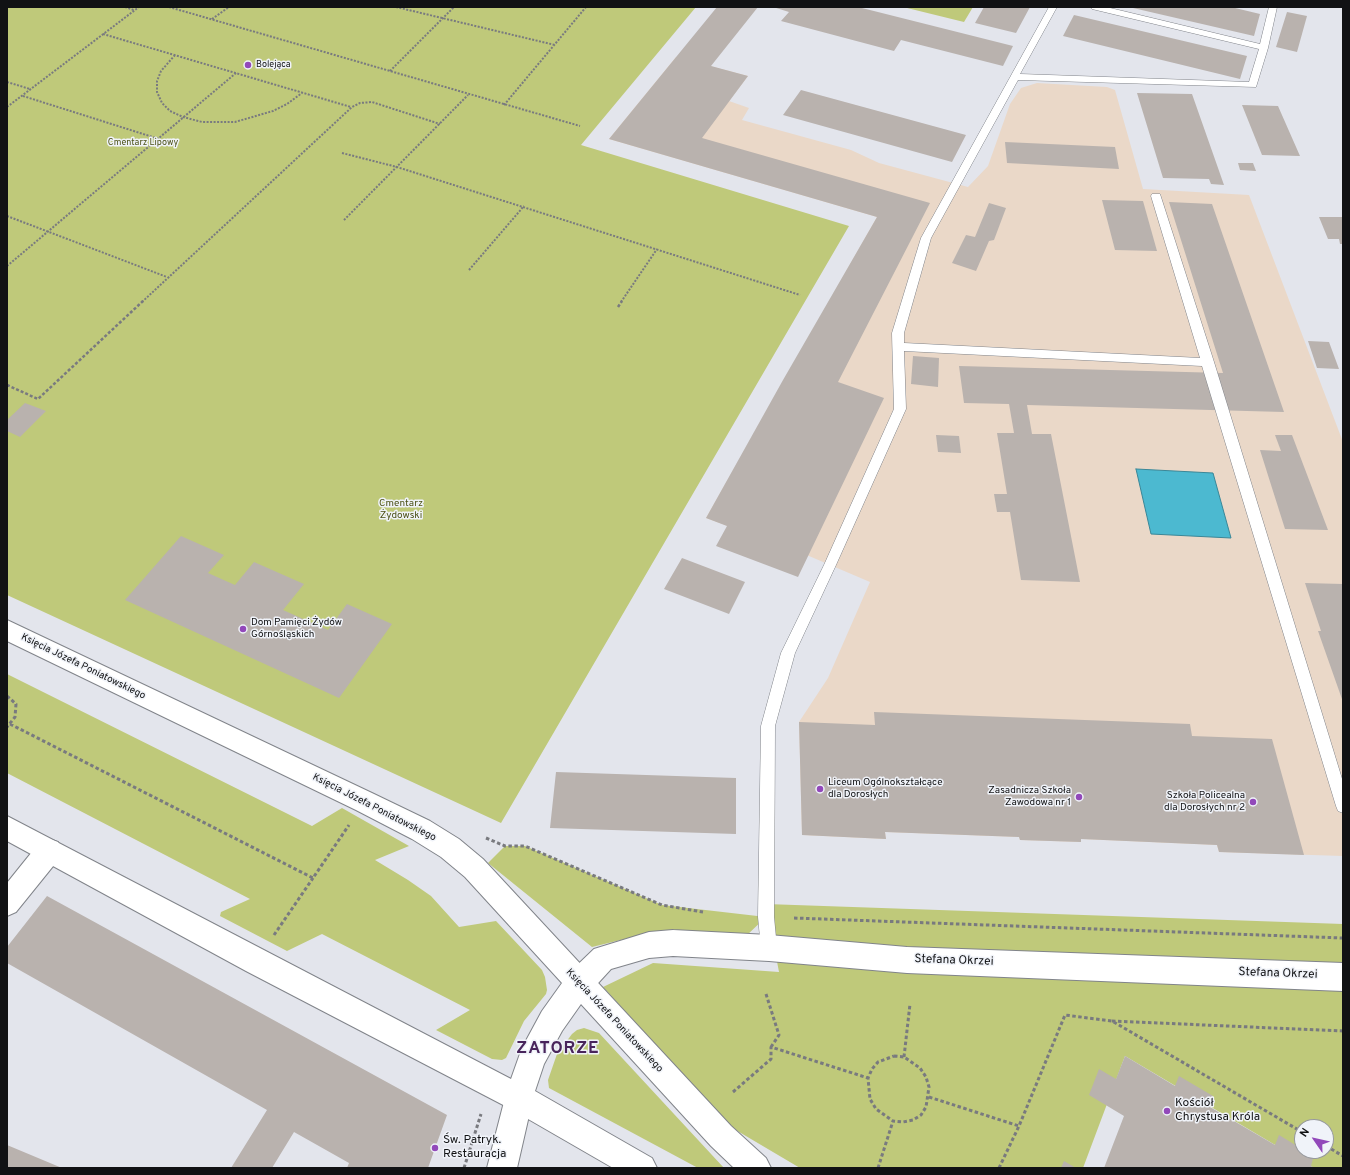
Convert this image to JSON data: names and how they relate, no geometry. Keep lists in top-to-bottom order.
{
  "streets": {
    "street": ["Księcia Józefa Poniatowskiego", "Stefana Okrzei"]
  },
  "crossings": [
    ["Księcia Józefa Poniatowskiego", "Stefana Okrzei"]
  ],
  "districts": ["ZATORZE"],
  "parks": ["Cmentarz Lipowy", "Cmentarz Żydowski"],
  "places": [
    "Bolejąca",
    "Dom Pamięci Żydów Górnośląskich",
    "Liceum Ogólnokształcące dla Dorosłych",
    "Zasadnicza Szkoła Zawodowa nr 1",
    "Szkoła Policealna dla Dorosłych nr 2",
    "Kościół Chrystusa Króla",
    "Św. Patryk. Restauracja"
  ],
  "north": "top left"
}
